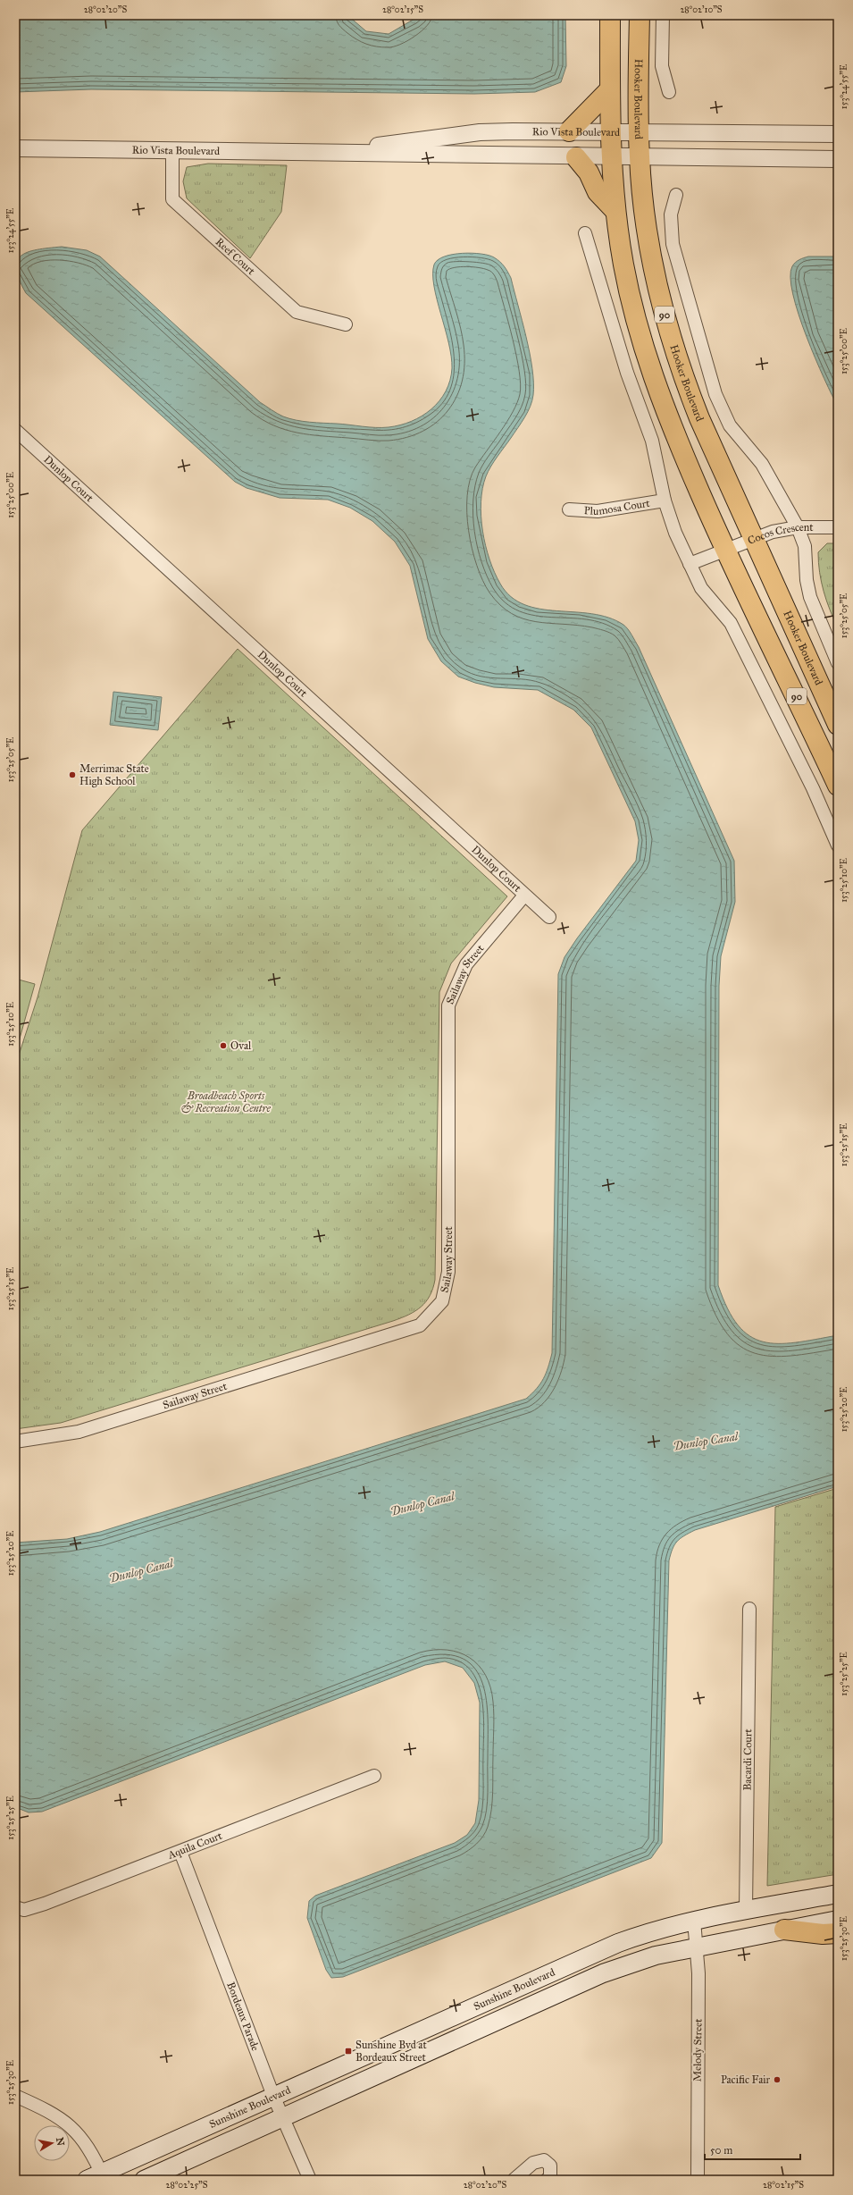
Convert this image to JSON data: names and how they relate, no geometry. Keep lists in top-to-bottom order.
{
  "streets": {
    "main road": ["Hooker Boulevard", "90", "Sunshine Boulevard"],
    "street": [
      "Rio Vista Boulevard",
      "Reef Court",
      "Dunlop Court",
      "Plumosa Court",
      "Cocos Crescent",
      "Sailaway Street",
      "Bacardi Court",
      "Aquila Court",
      "Bordeaux Parade",
      "Melody Street"
    ]
  },
  "crossings": [
    ["Hooker Boulevard", "Rio Vista Boulevard"],
    ["Hooker Boulevard", "Cocos Crescent"],
    ["Rio Vista Boulevard", "Reef Court"],
    ["Rio Vista Boulevard", "90"],
    ["90", "Cocos Crescent"],
    ["Dunlop Court", "Sailaway Street"],
    ["Bacardi Court", "Sunshine Boulevard"],
    ["Aquila Court", "Bordeaux Parade"],
    ["Sunshine Boulevard", "Bordeaux Parade"],
    ["Sunshine Boulevard", "Melody Street"]
  ],
  "water": ["Dunlop Canal"],
  "parks": ["Broadbeach Sports & Recreation Centre"],
  "places": {
    "other": ["Merrimac State High School", "Oval", "Pacific Fair"],
    "transit": ["Sunshine Bvd at Bordeaux Street"]
  },
  "scale_bar": "50 m",
  "north": "right",
  "coordinates": [
    "28°02'20\"S",
    "28°02'15\"S",
    "28°02'10\"S",
    "153°24'55\"E",
    "153°25'00\"E",
    "153°25'05\"E",
    "153°25'10\"E",
    "153°25'15\"E",
    "153°25'20\"E",
    "153°25'25\"E",
    "153°25'30\"E",
    "28°02'25\"S"
  ]
}
